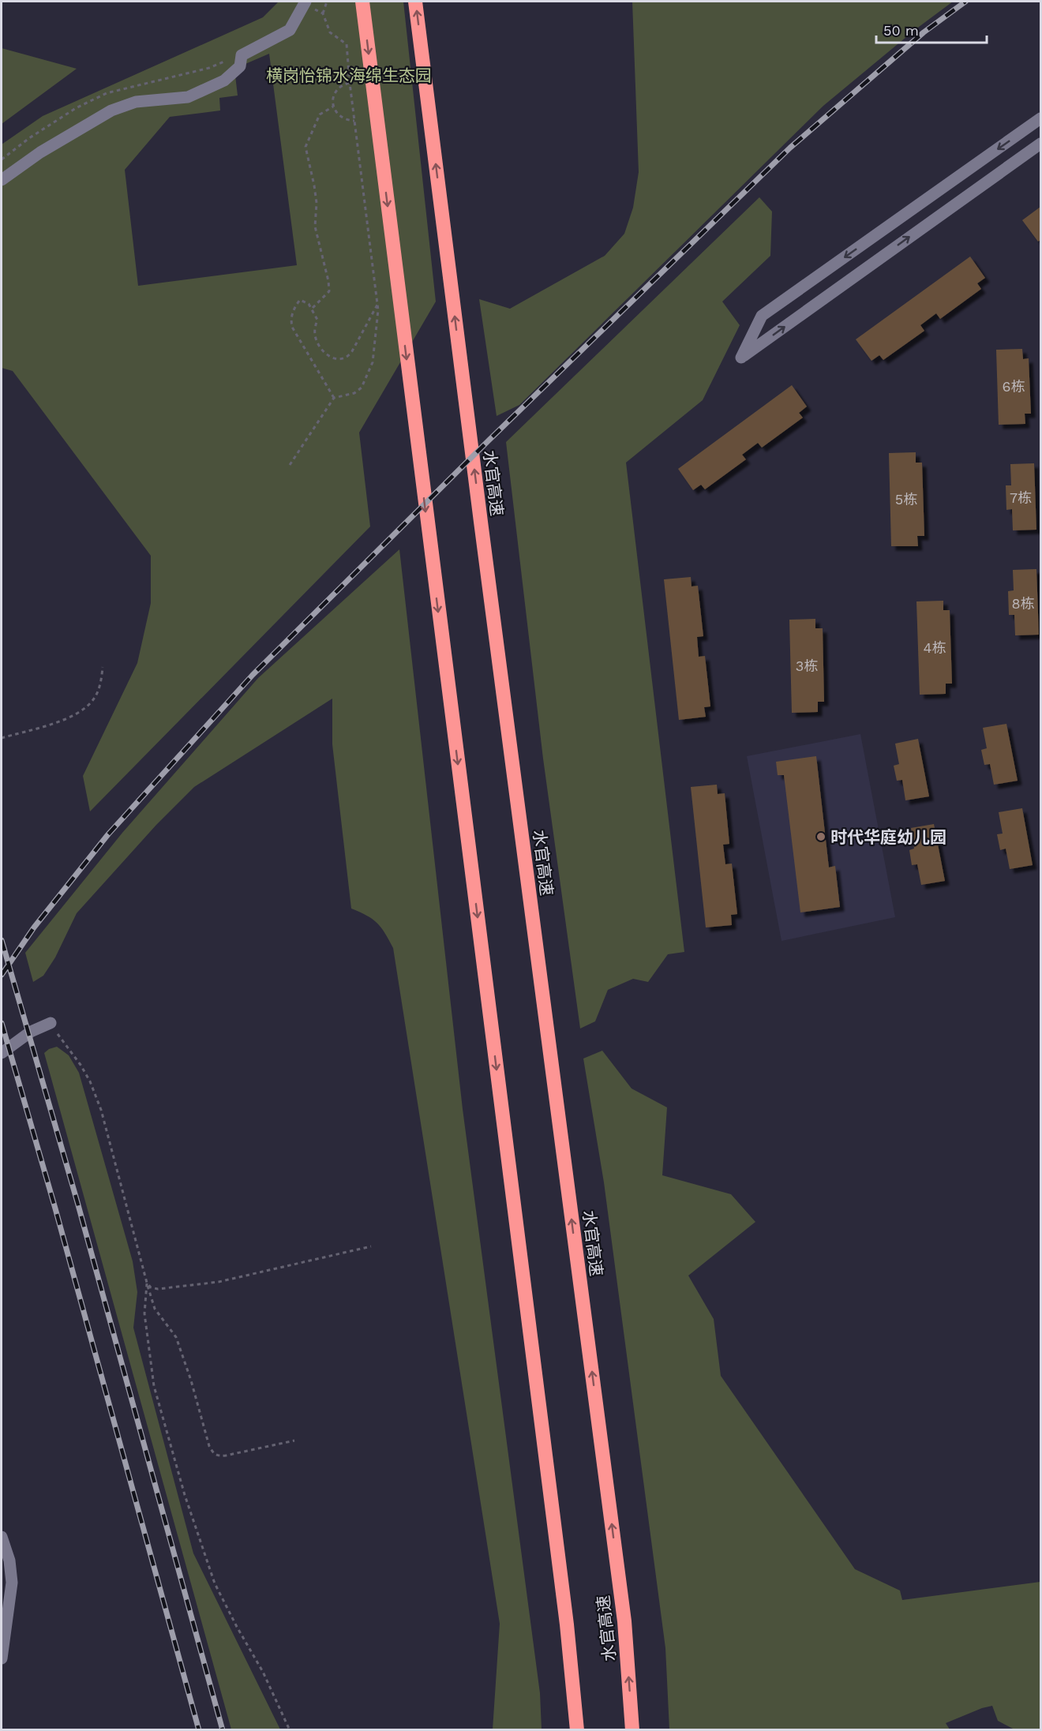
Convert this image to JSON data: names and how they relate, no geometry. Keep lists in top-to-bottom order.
{
  "streets": {
    "highway": ["水官高速"]
  },
  "parks": ["横岗怡锦水海绵生态园"],
  "places": ["时代华庭幼儿园"],
  "house_numbers": [
    "6栋",
    "7栋",
    "5栋",
    "8栋",
    "4栋",
    "3栋"
  ],
  "scale_bar": "50 m"
}
